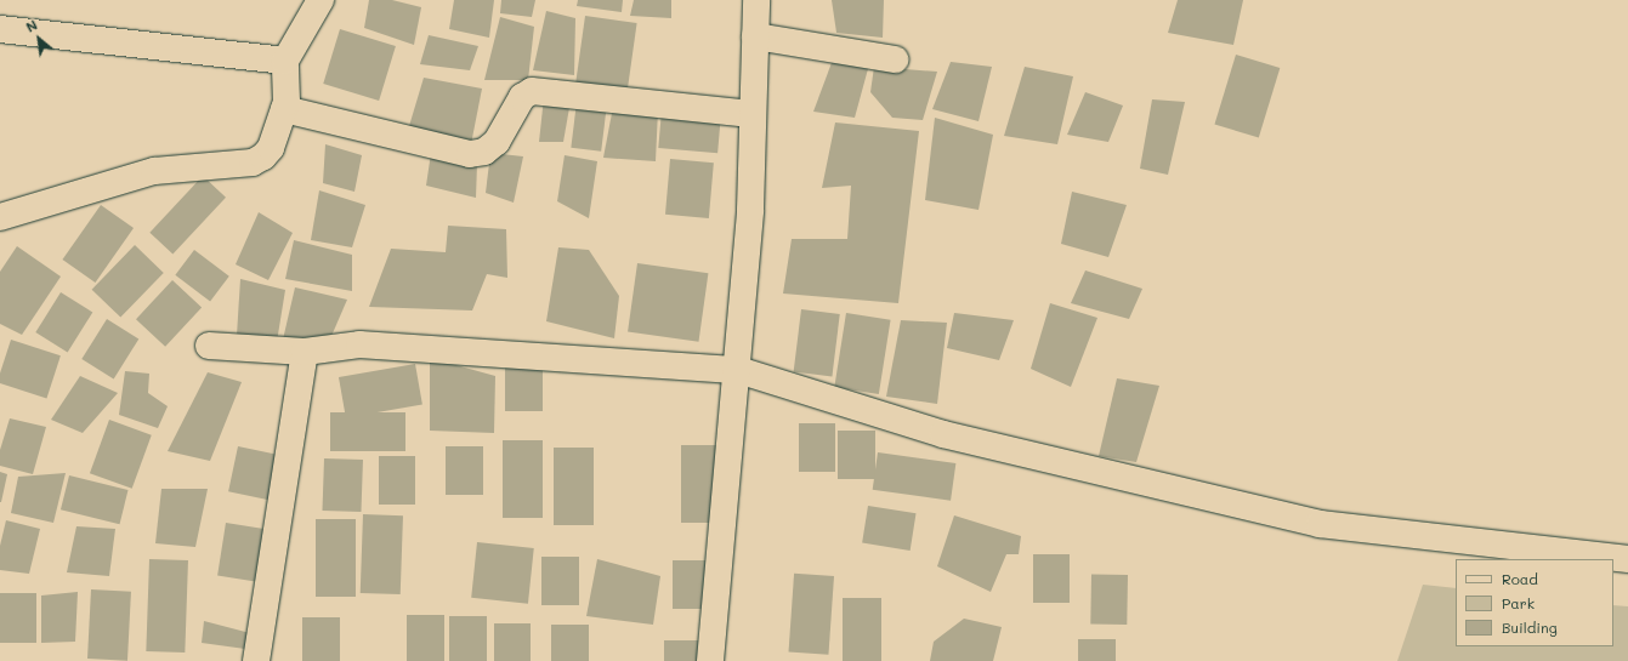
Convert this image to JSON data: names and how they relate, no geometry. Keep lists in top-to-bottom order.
{
  "legend": ["Road", "Park", "Building"],
  "north": "top left"
}
